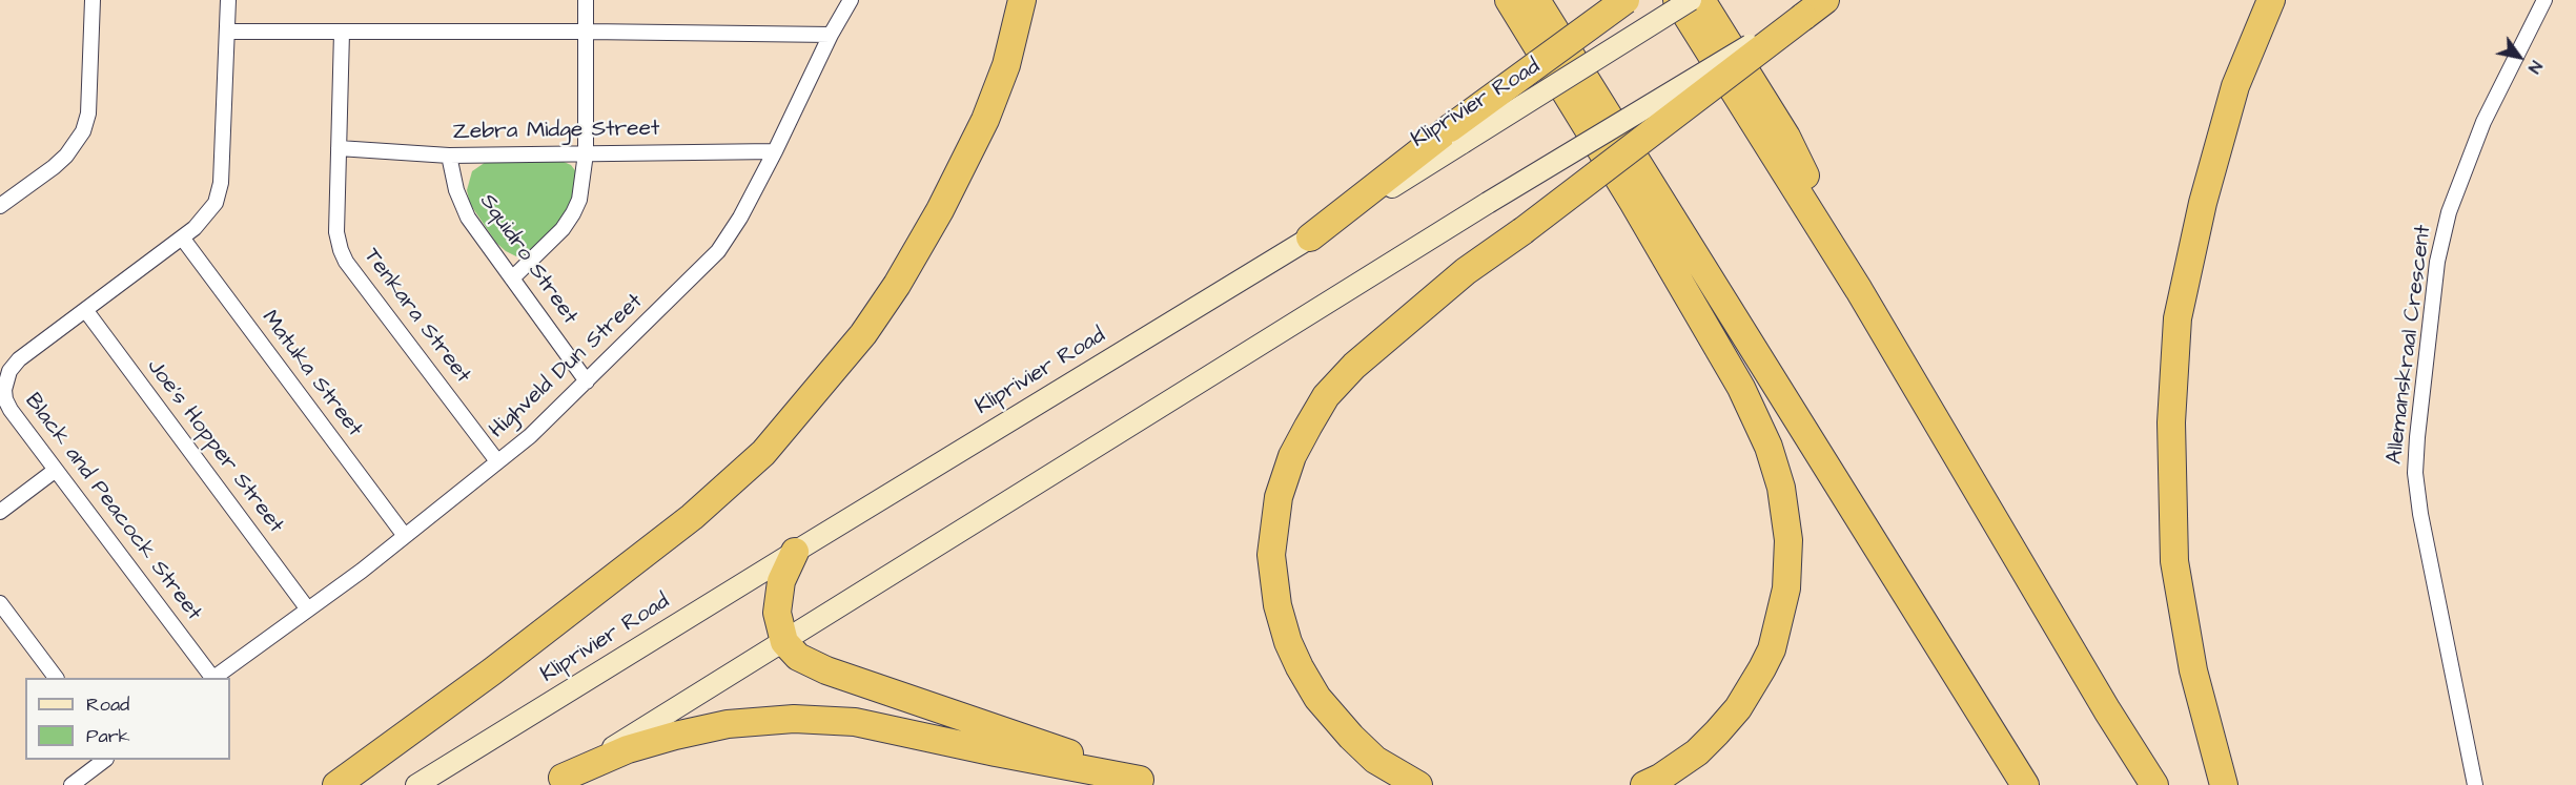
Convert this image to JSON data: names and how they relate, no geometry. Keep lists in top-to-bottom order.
{
  "streets": {
    "main road": ["Kliprivier Road"],
    "street": [
      "Zebra Midge Street",
      "Squidro Street",
      "Tenkara Street",
      "Allemanskraal Crescent",
      "Highveld Dun Street",
      "Matuka Street",
      "Joe's Hopper Street",
      "Black and Peacock Street"
    ]
  },
  "crossings": [
    ["Zebra Midge Street", "Squidro Street"],
    ["Zebra Midge Street", "Tenkara Street"],
    ["Zebra Midge Street", "Highveld Dun Street"],
    ["Squidro Street", "Highveld Dun Street"],
    ["Tenkara Street", "Highveld Dun Street"],
    ["Highveld Dun Street", "Matuka Street"],
    ["Highveld Dun Street", "Joe's Hopper Street"],
    ["Matuka Street", "Black and Peacock Street"],
    ["Joe's Hopper Street", "Black and Peacock Street"]
  ],
  "legend": ["Road", "Park"],
  "north": "bottom right"
}
